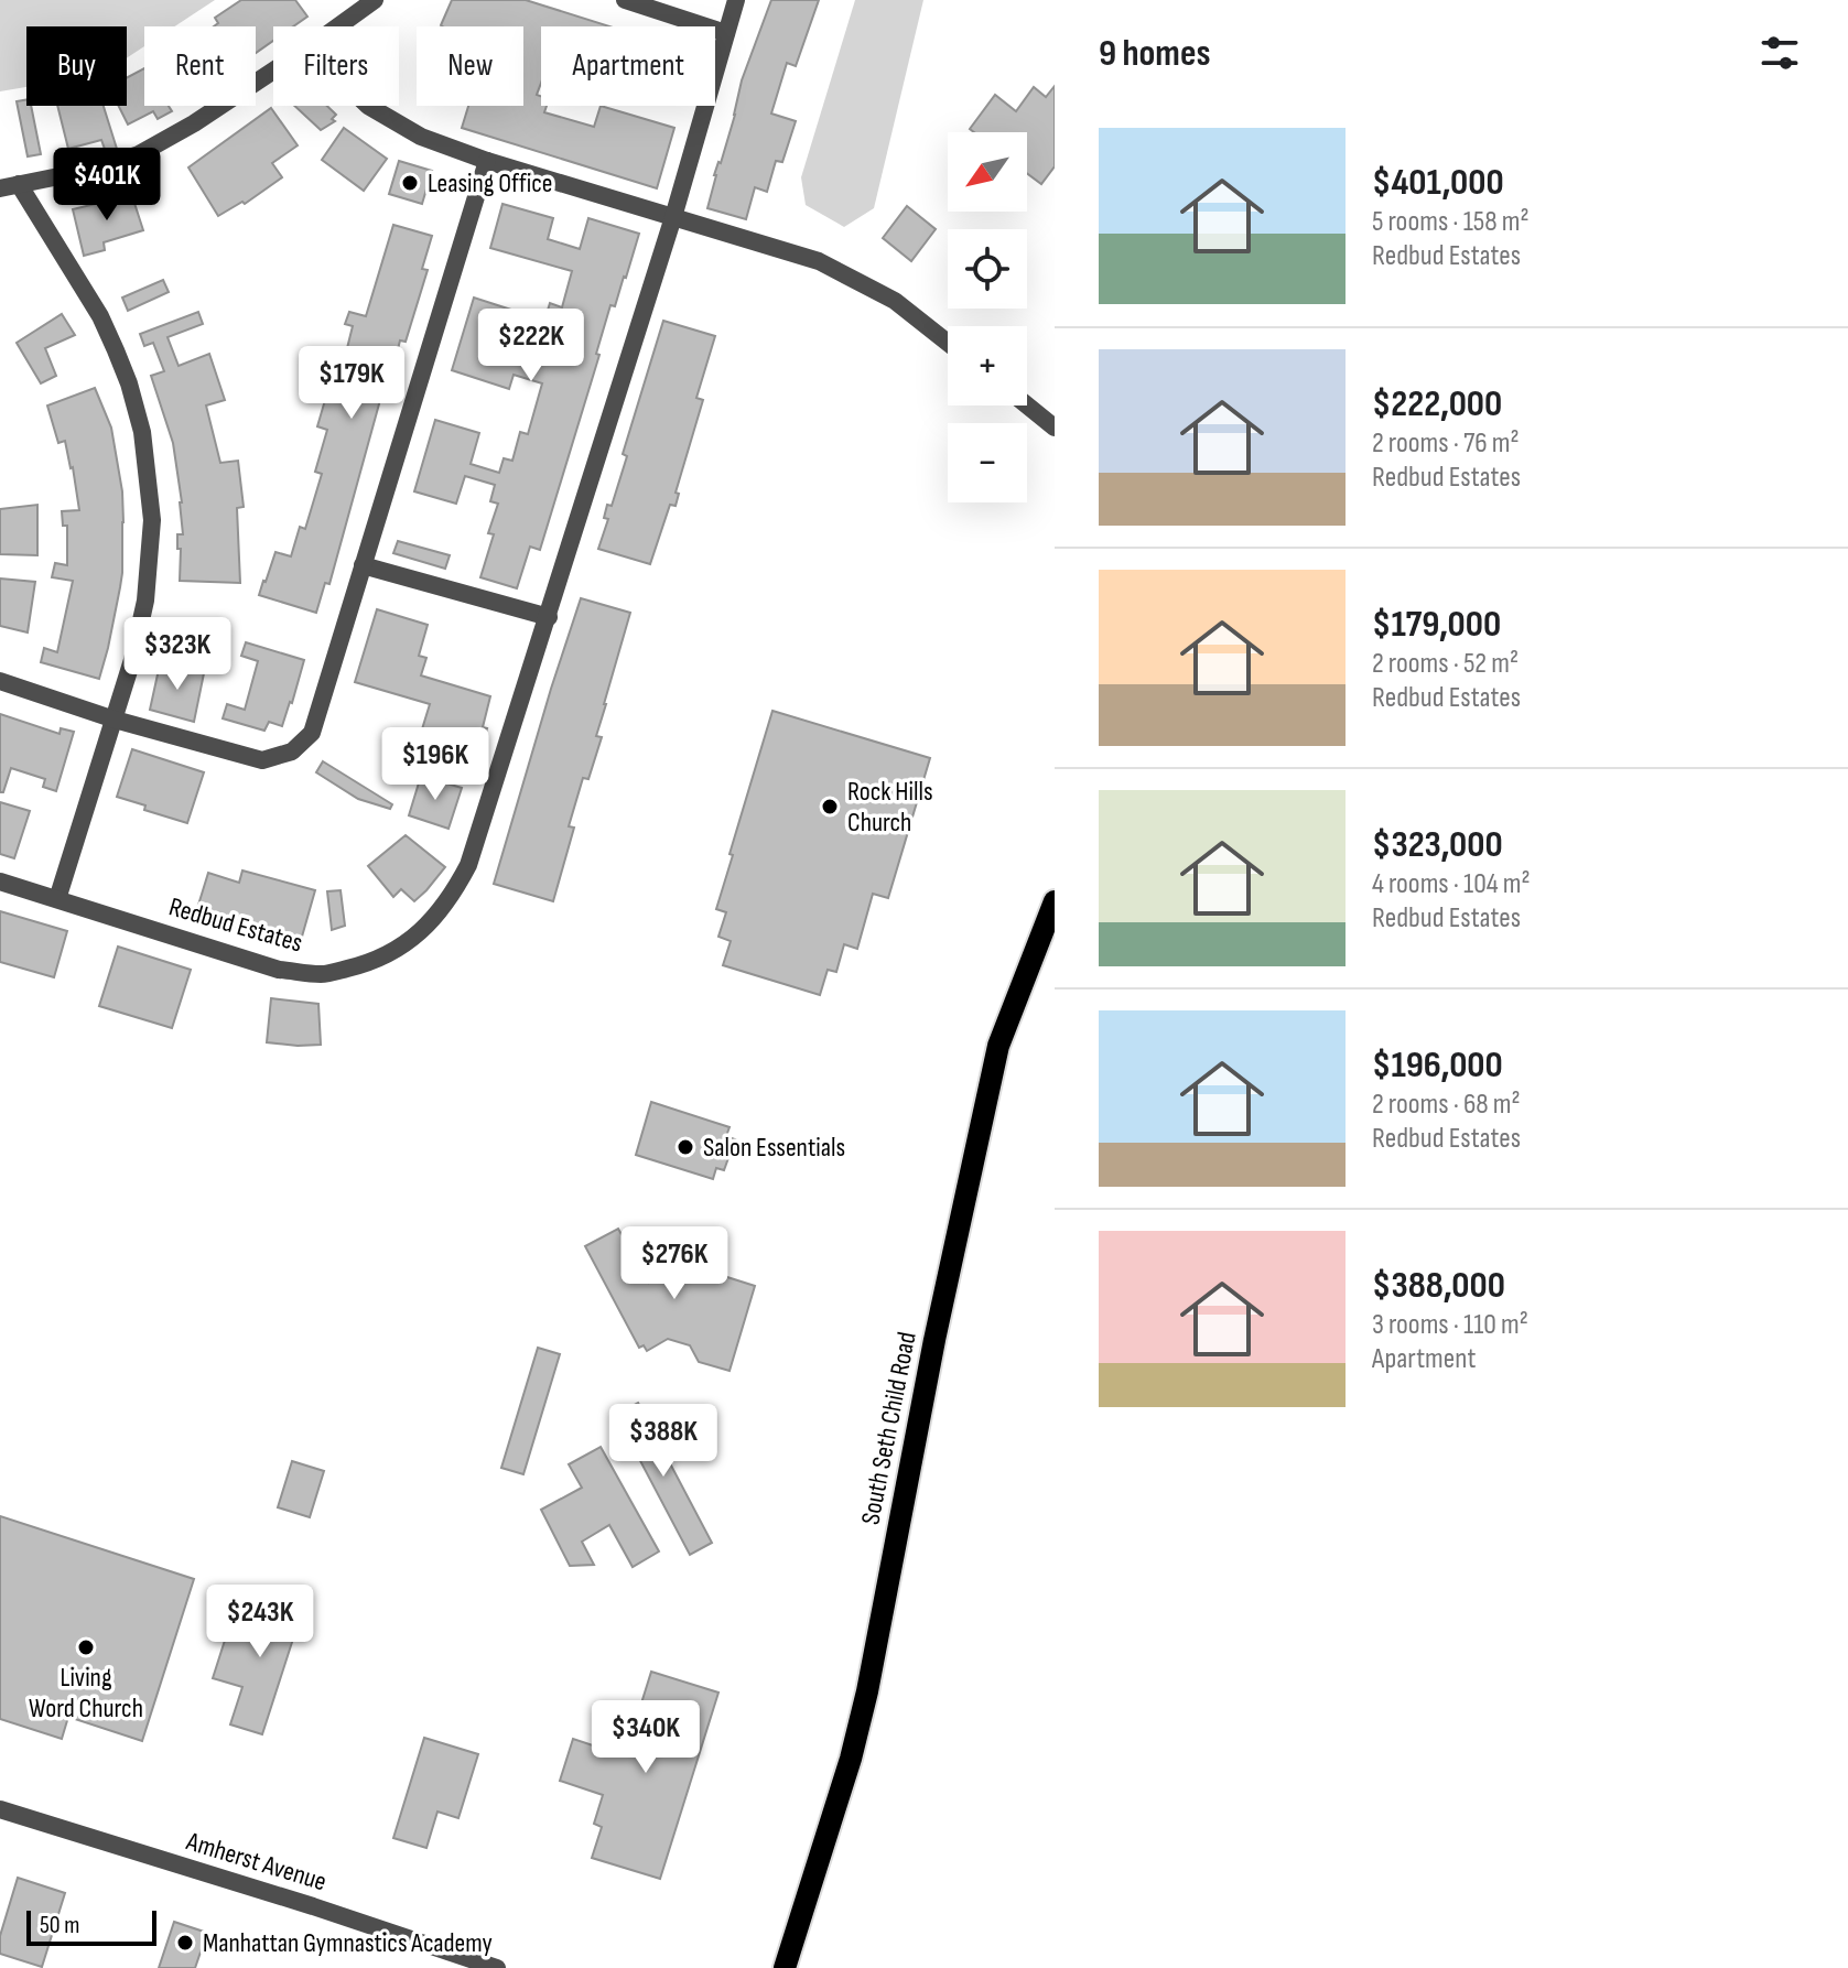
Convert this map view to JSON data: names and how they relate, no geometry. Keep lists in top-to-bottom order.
{
  "streets": {
    "main road": ["South Seth Child Road"],
    "street": ["Redbud Estates", "Amherst Avenue"]
  },
  "places": [
    "Leasing Office",
    "Rock Hills Church",
    "Salon Essentials",
    "Living Word Church",
    "Manhattan Gymnastics Academy"
  ],
  "scale_bar": "50 m",
  "north": "bottom left",
  "page": {
    "heading": "9 homes",
    "chip": [
      "Buy",
      "Rent",
      "Filters",
      "New",
      "Apartment"
    ],
    "list": [
      {
        "name": "$401,000",
        "note": "5 rooms · 158 m² · Redbud Estates"
      },
      {
        "name": "$222,000",
        "note": "2 rooms · 76 m² · Redbud Estates"
      },
      {
        "name": "$179,000",
        "note": "2 rooms · 52 m² · Redbud Estates"
      },
      {
        "name": "$323,000",
        "note": "4 rooms · 104 m² · Redbud Estates"
      },
      {
        "name": "$196,000",
        "note": "2 rooms · 68 m² · Redbud Estates"
      },
      {
        "name": "$388,000",
        "note": "3 rooms · 110 m² · Apartment"
      }
    ],
    "map_buttons": ["+", "−"],
    "price": [
      "$401K",
      "$222K",
      "$179K",
      "$323K",
      "$196K",
      "$276K",
      "$388K",
      "$243K",
      "$340K"
    ],
    "scale": "50 m"
  }
}
